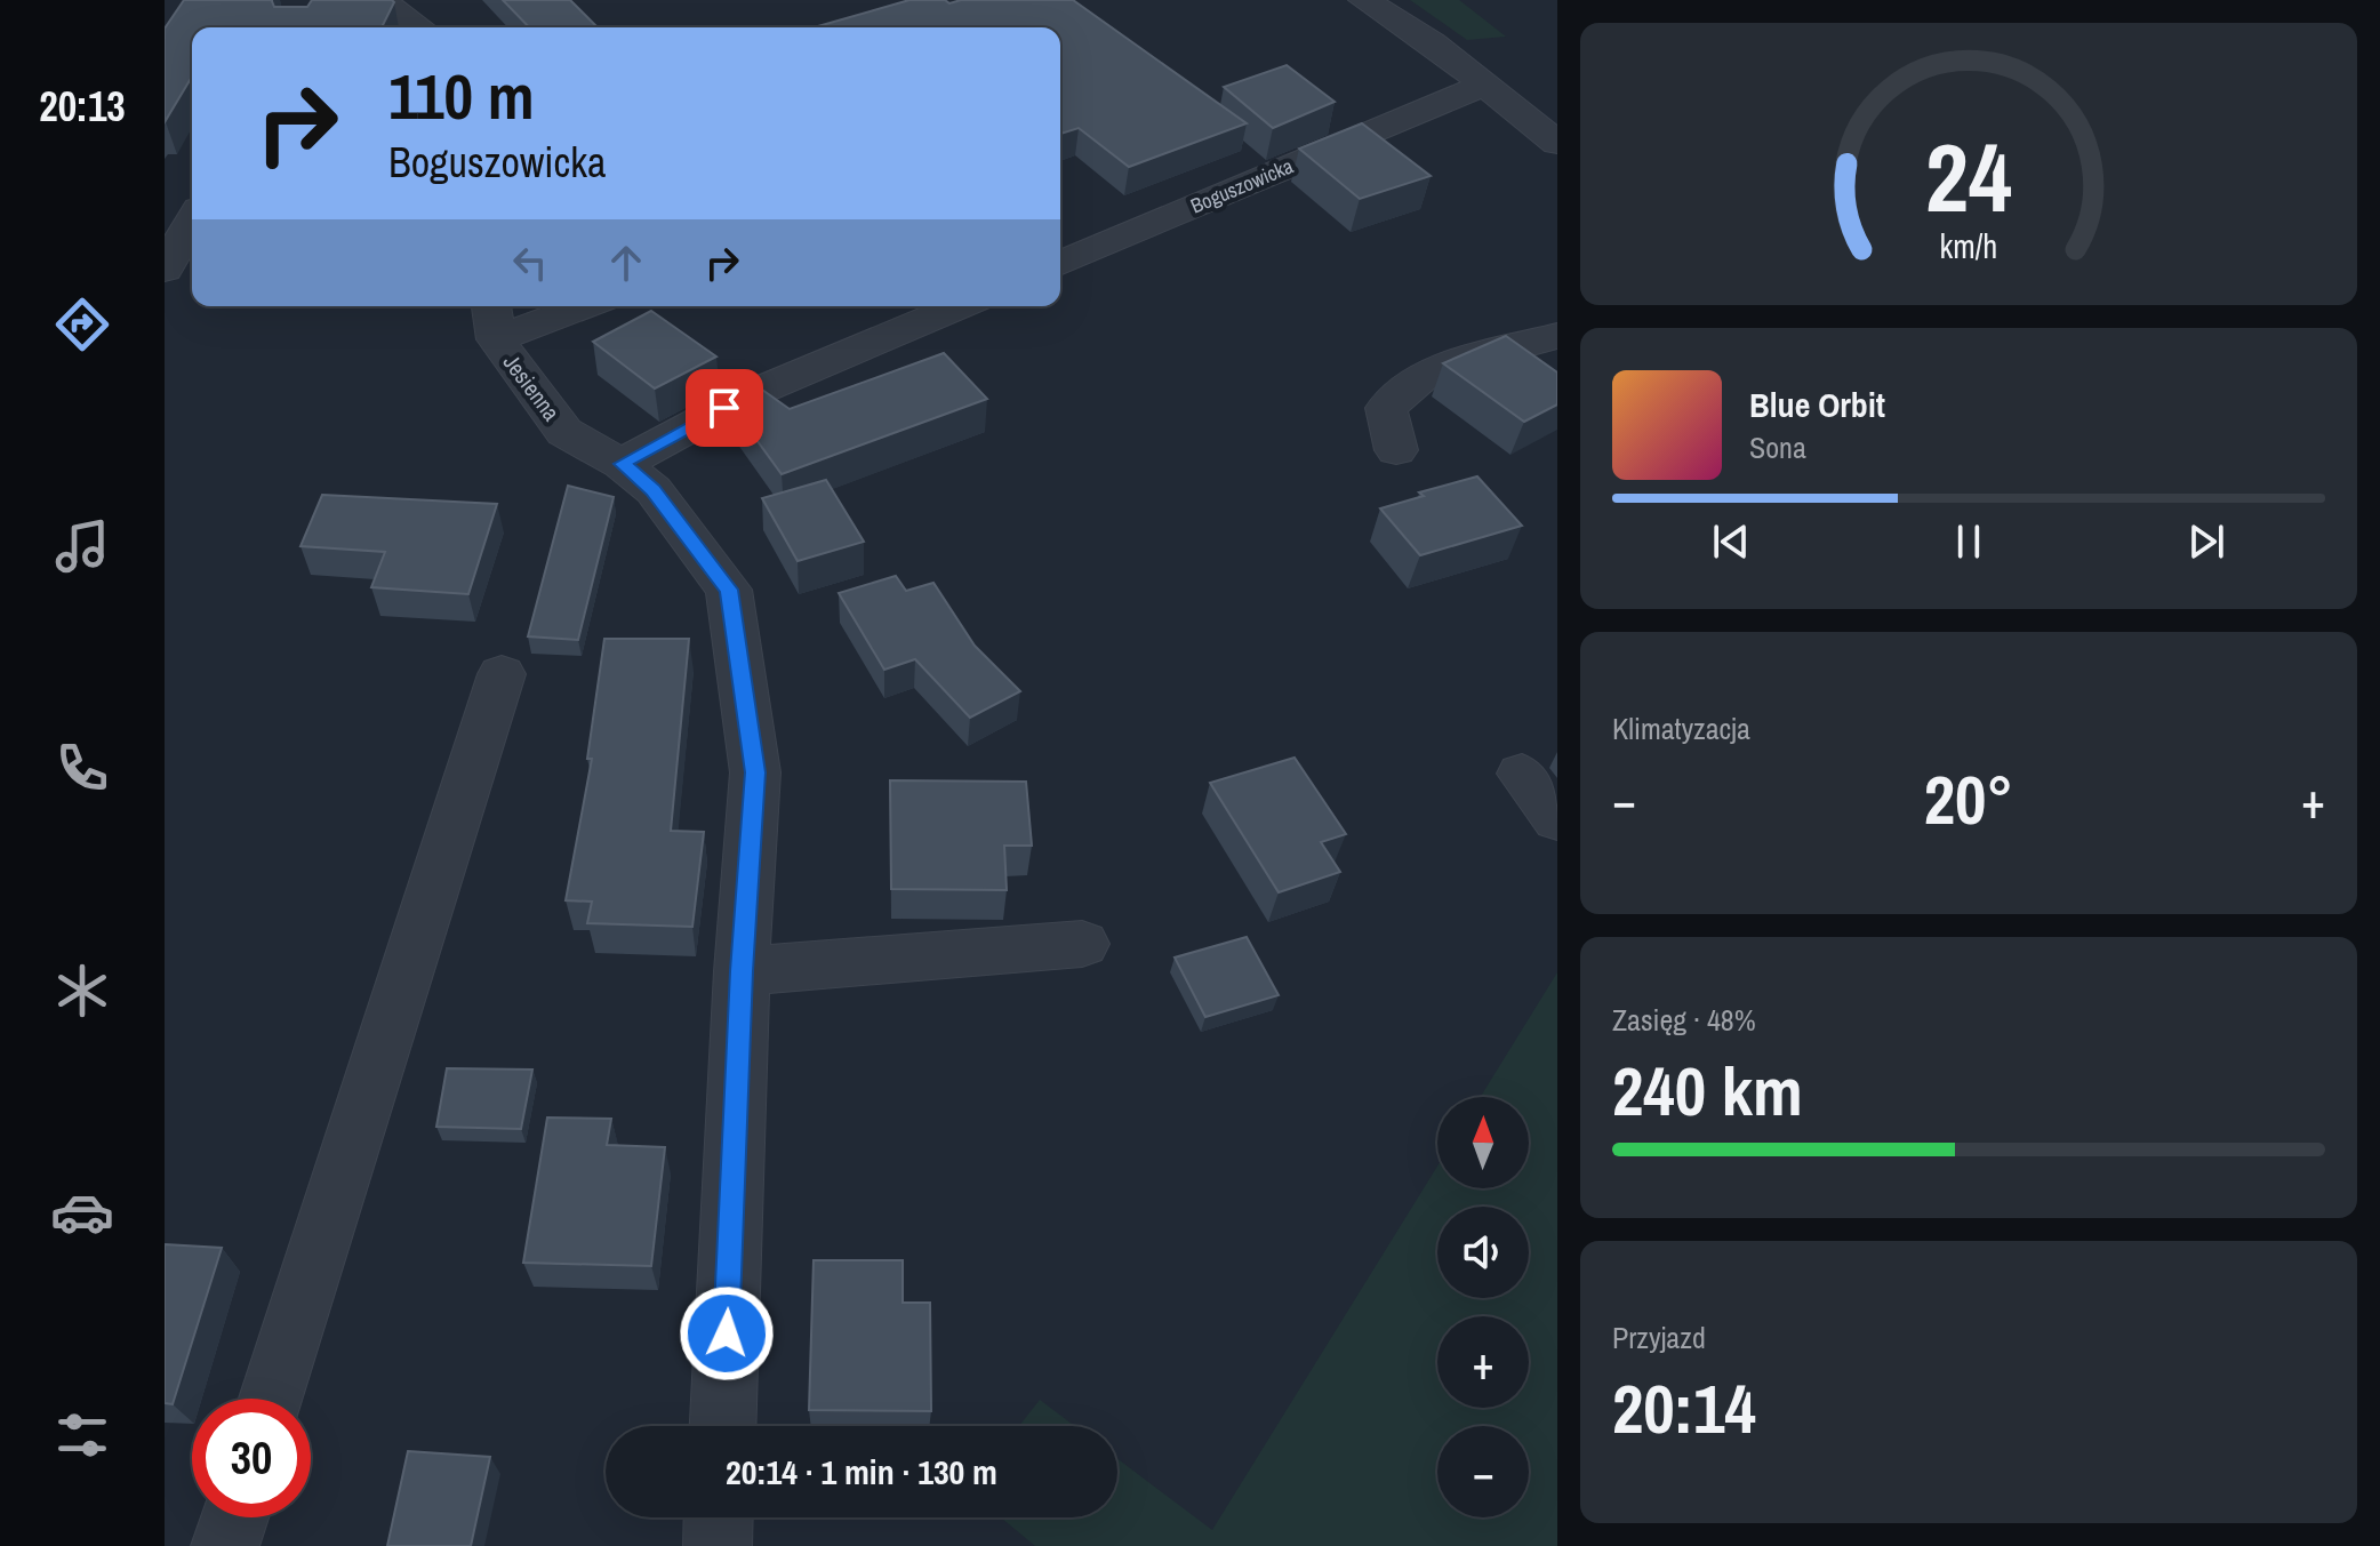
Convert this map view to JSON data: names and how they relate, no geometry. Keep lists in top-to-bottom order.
{
  "streets": {
    "street": ["Boguszowicka", "Jesienna"]
  },
  "north": "top",
  "page": {
    "tabs": "20:13",
    "turn": ["110 m", "Boguszowicka"],
    "song": ["Blue Orbit", "Sona"],
    "tile": [
      "Klimatyzacja",
      ["Zasięg · 48%", "240 km"],
      ["Przyjazd", "20:14"]
    ],
    "heat": ["−", "20°", "+"],
    "map_buttons": ["+", "−"],
    "limit": "30",
    "trip": "20:14 · 1 min · 130 m",
    "gauge": ["24", "km/h"]
  }
}
